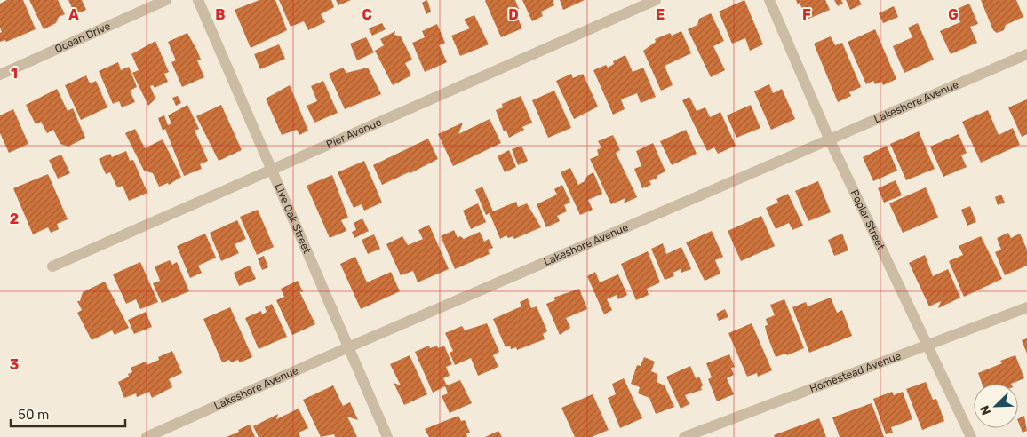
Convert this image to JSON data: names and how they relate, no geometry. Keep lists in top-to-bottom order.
{
  "streets": {
    "street": [
      "Ocean Drive",
      "Lakeshore Avenue",
      "Pier Avenue",
      "Live Oak Street",
      "Poplar Street",
      "Homestead Avenue"
    ]
  },
  "crossings": [
    ["Lakeshore Avenue", "Live Oak Street"],
    ["Lakeshore Avenue", "Poplar Street"],
    ["Pier Avenue", "Live Oak Street"],
    ["Poplar Street", "Homestead Avenue"]
  ],
  "scale_bar": "50 m",
  "north": "bottom left",
  "grid": {
    "columns": [
      "A",
      "B",
      "C",
      "D",
      "E",
      "F",
      "G"
    ],
    "rows": ["1", "2", "3"]
  }
}
